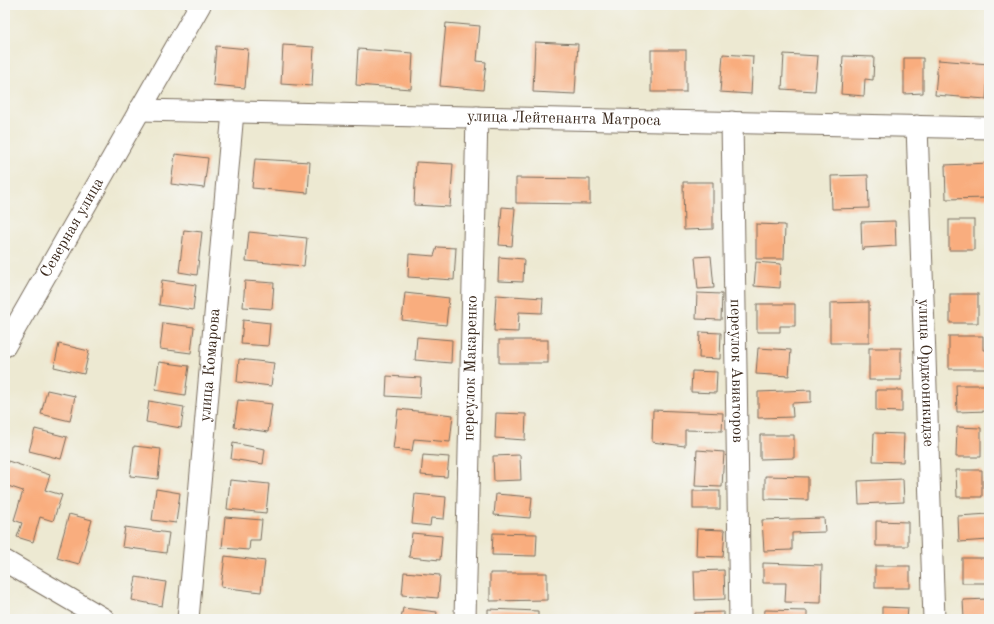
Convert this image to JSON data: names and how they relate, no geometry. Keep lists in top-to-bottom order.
{
  "streets": {
    "street": [
      "улица Лейтенанта Матроса",
      "Северная улица",
      "улица Комарова",
      "переулок Макаренко",
      "переулок Авиаторов",
      "улица Орджоникидзе"
    ]
  },
  "crossings": [
    ["улица Лейтенанта Матроса", "Северная улица"],
    ["улица Лейтенанта Матроса", "улица Комарова"],
    ["улица Лейтенанта Матроса", "переулок Макаренко"],
    ["улица Лейтенанта Матроса", "переулок Авиаторов"],
    ["улица Лейтенанта Матроса", "улица Орджоникидзе"]
  ]
}
